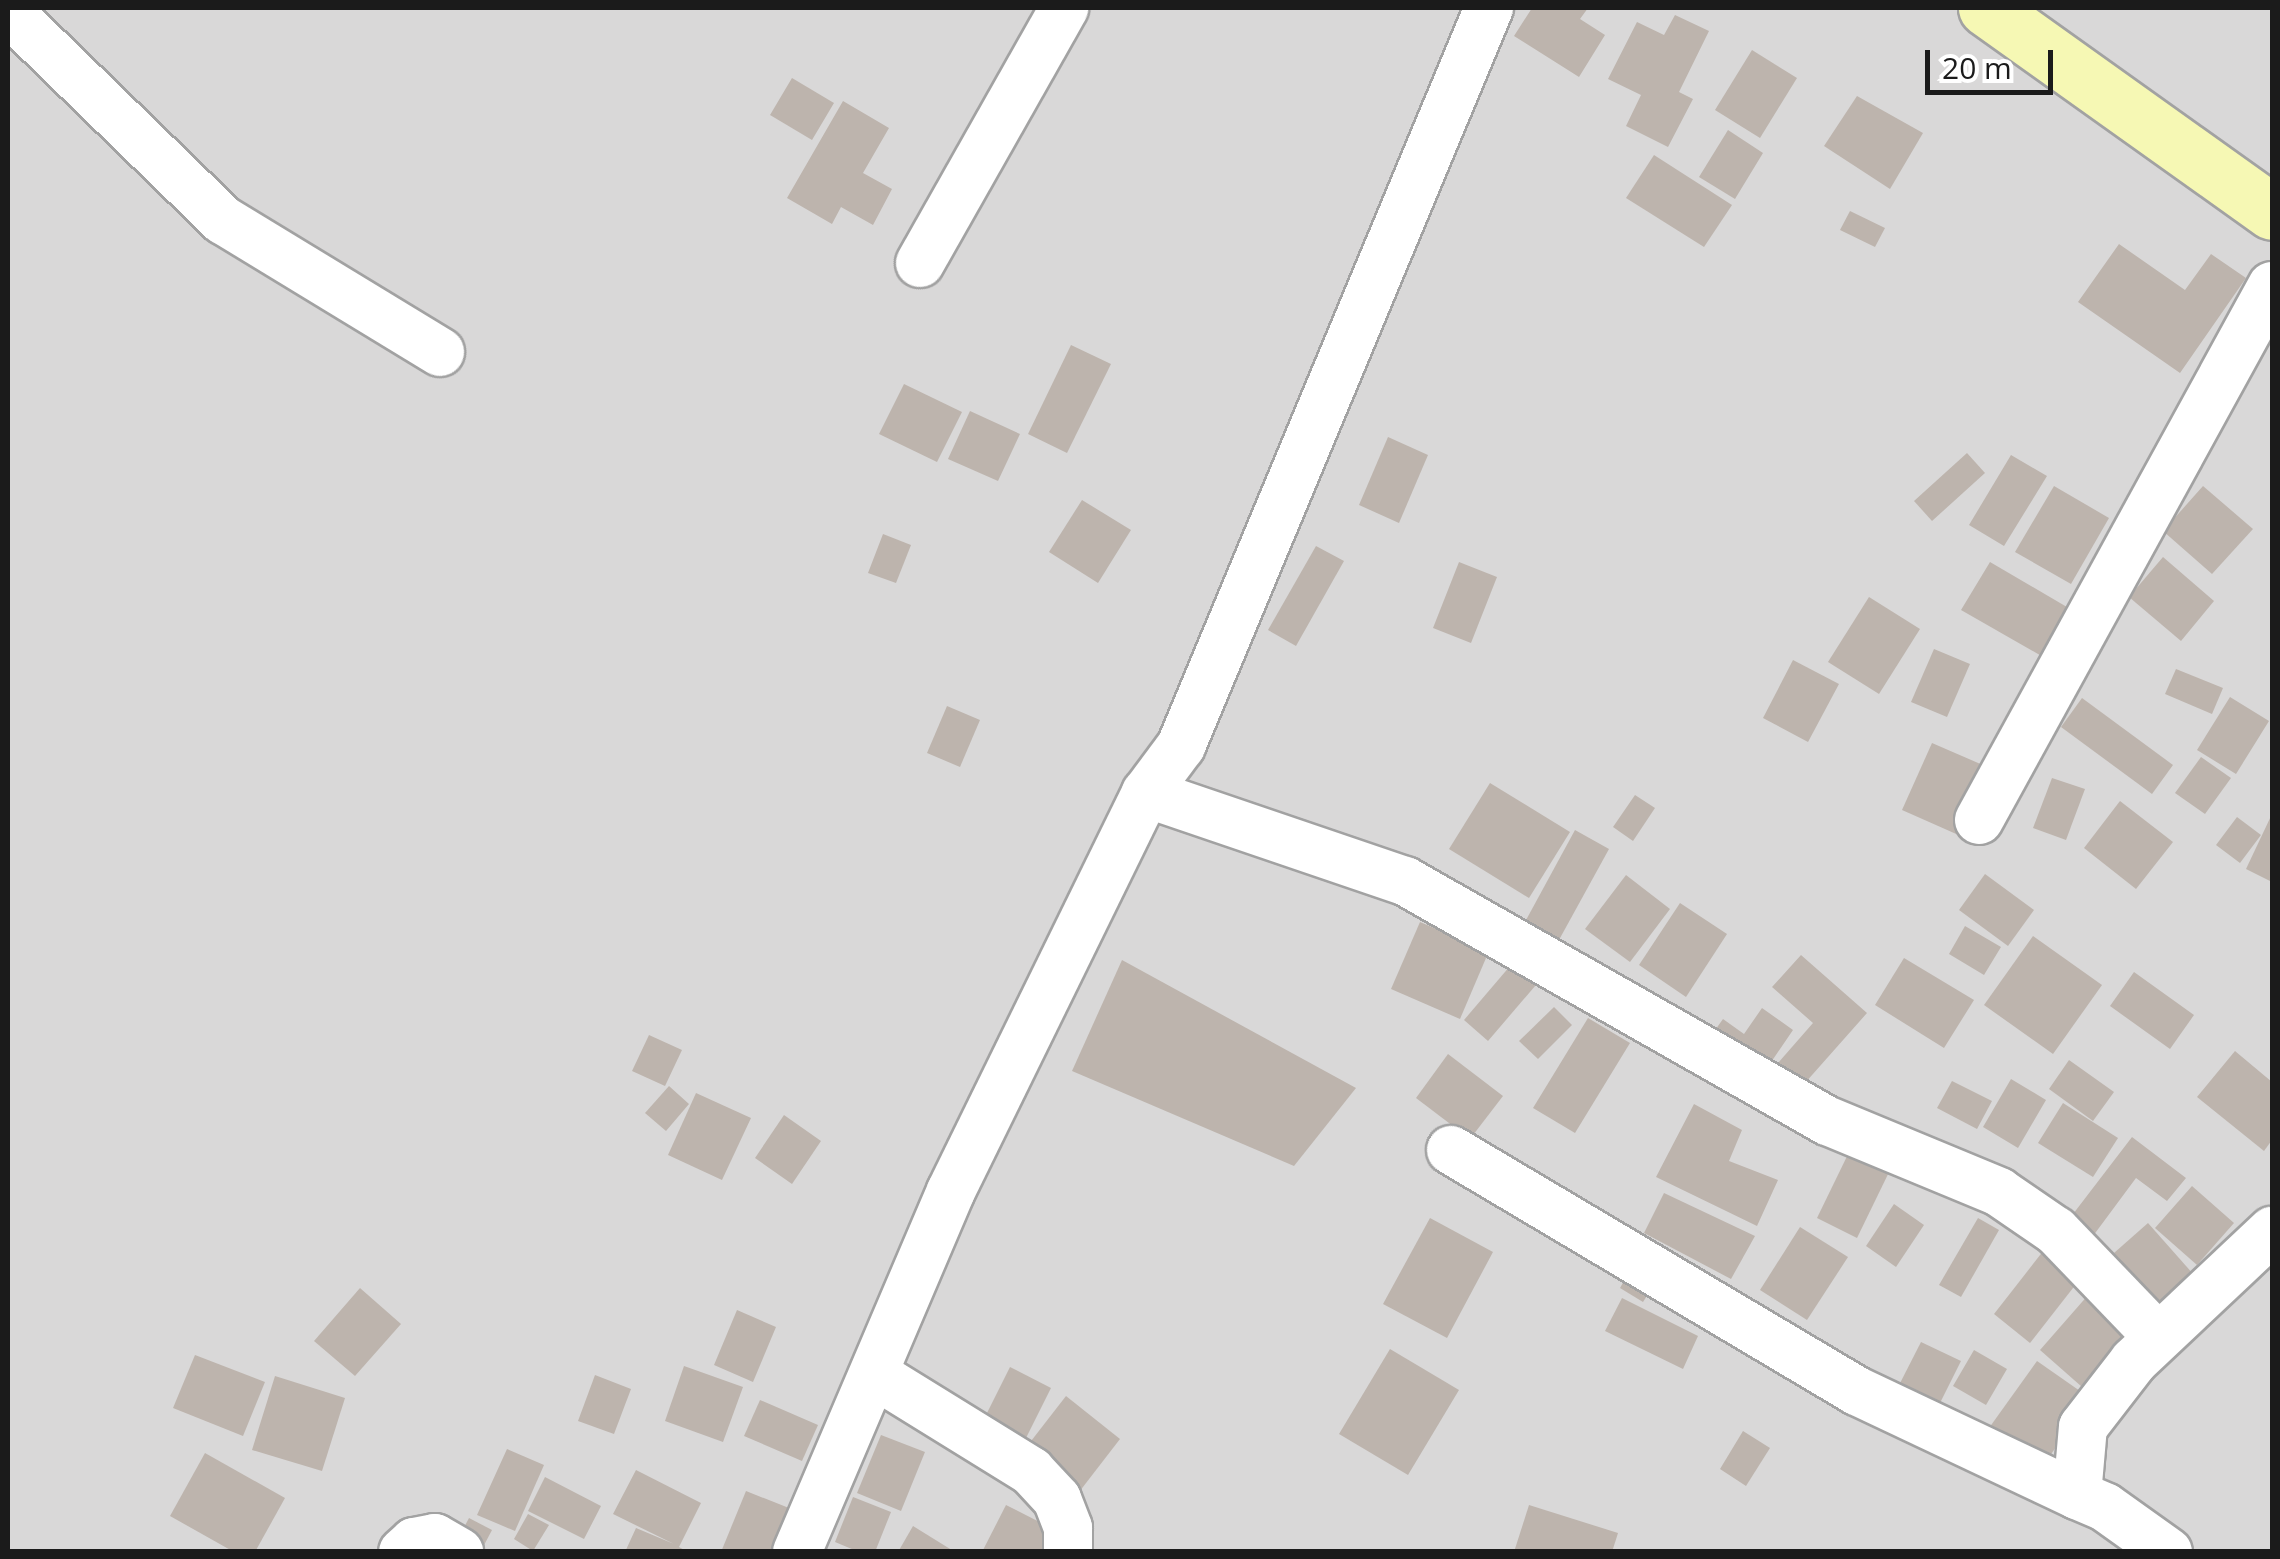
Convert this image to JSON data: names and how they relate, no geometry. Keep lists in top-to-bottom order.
{
  "scale_bar": "20 m"
}
